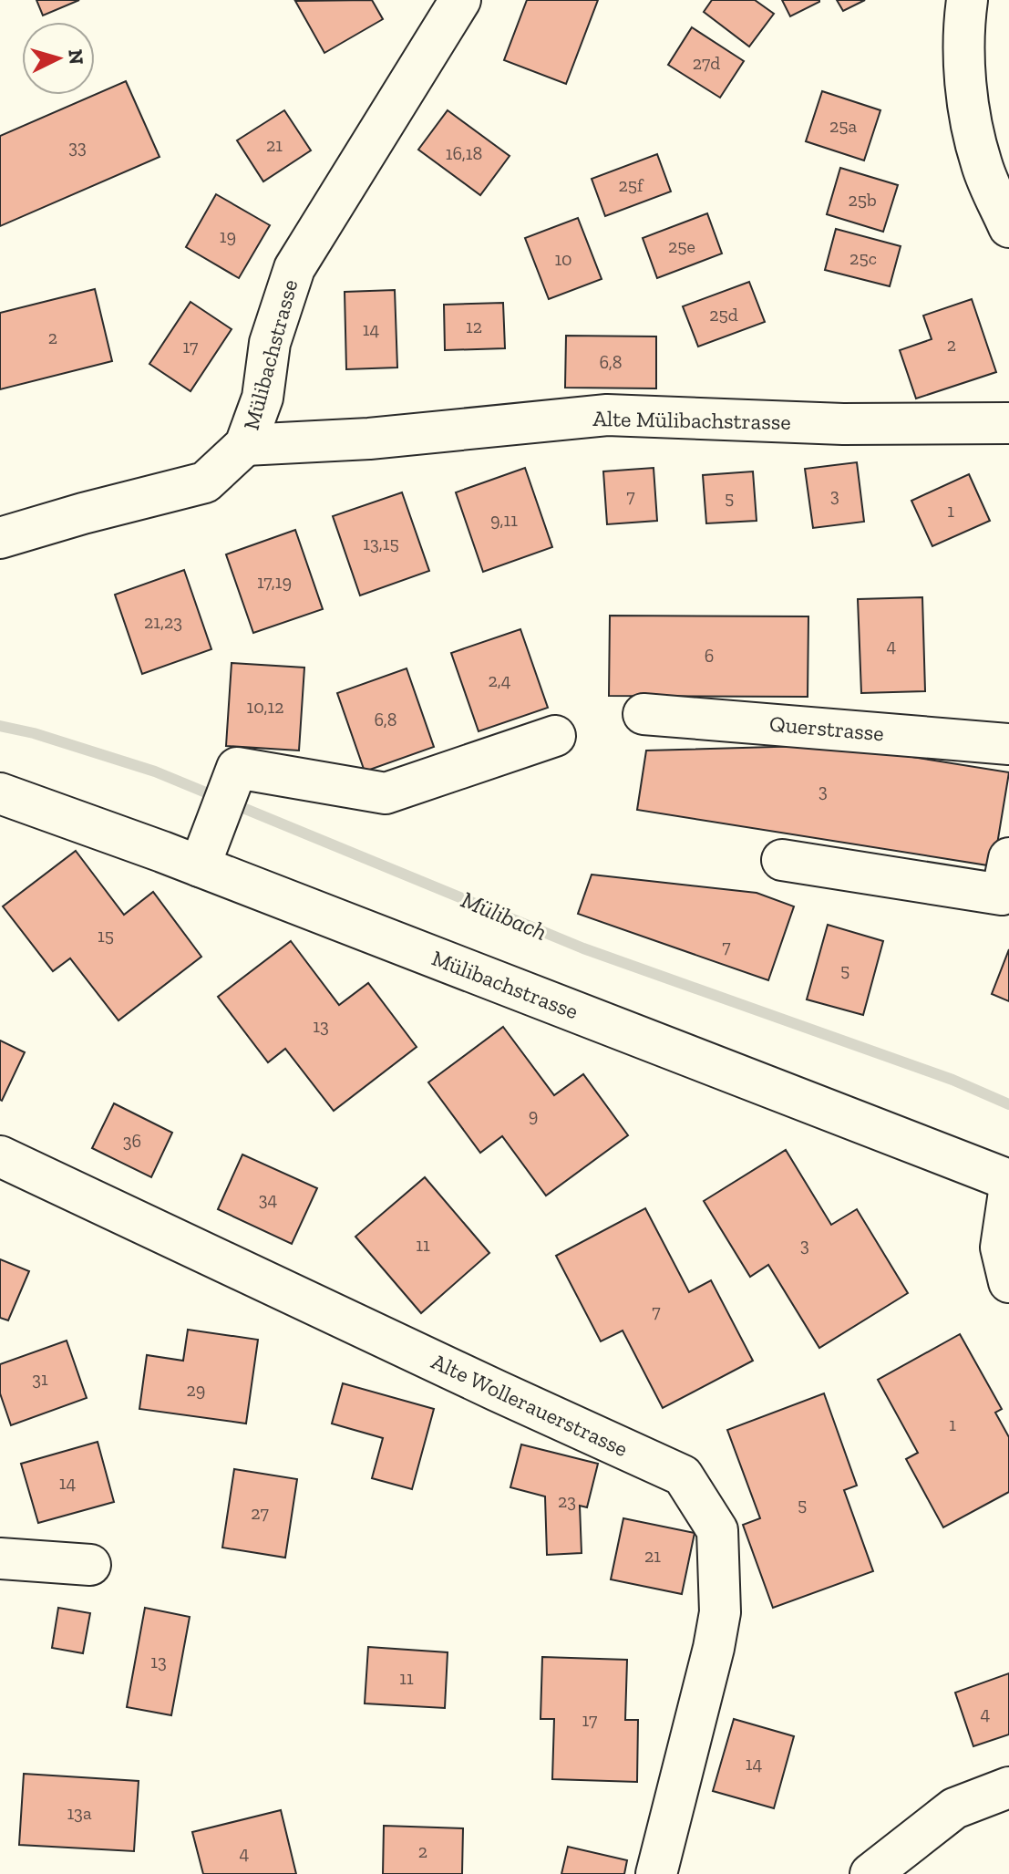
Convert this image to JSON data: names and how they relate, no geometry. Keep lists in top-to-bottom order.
{
  "streets": {
    "street": [
      "Mülibachstrasse",
      "Alte Mülibachstrasse",
      "Querstrasse",
      "Alte Wollerauerstrasse"
    ]
  },
  "crossings": [
    ["Mülibachstrasse", "Alte Mülibachstrasse"]
  ],
  "water": ["Mülibach"],
  "house_numbers": [
    "27d",
    "25a",
    "21",
    "33",
    "16,18",
    "25f",
    "25b",
    "19",
    "25e",
    "25c",
    "10",
    "25d",
    "12",
    "14",
    "2",
    "2",
    "17",
    "6,8",
    "3",
    "7",
    "5",
    "1",
    "9,11",
    "13,15",
    "17,19",
    "21,23",
    "4",
    "6",
    "2,4",
    "10,12",
    "6,8",
    "3",
    "15",
    "7",
    "5",
    "13",
    "9",
    "36",
    "34",
    "11",
    "3",
    "7",
    "31",
    "29",
    "1",
    "14",
    "23",
    "5",
    "27",
    "21",
    "13",
    "11",
    "4",
    "17",
    "14",
    "13a",
    "2",
    "4"
  ],
  "north": "right"
}
